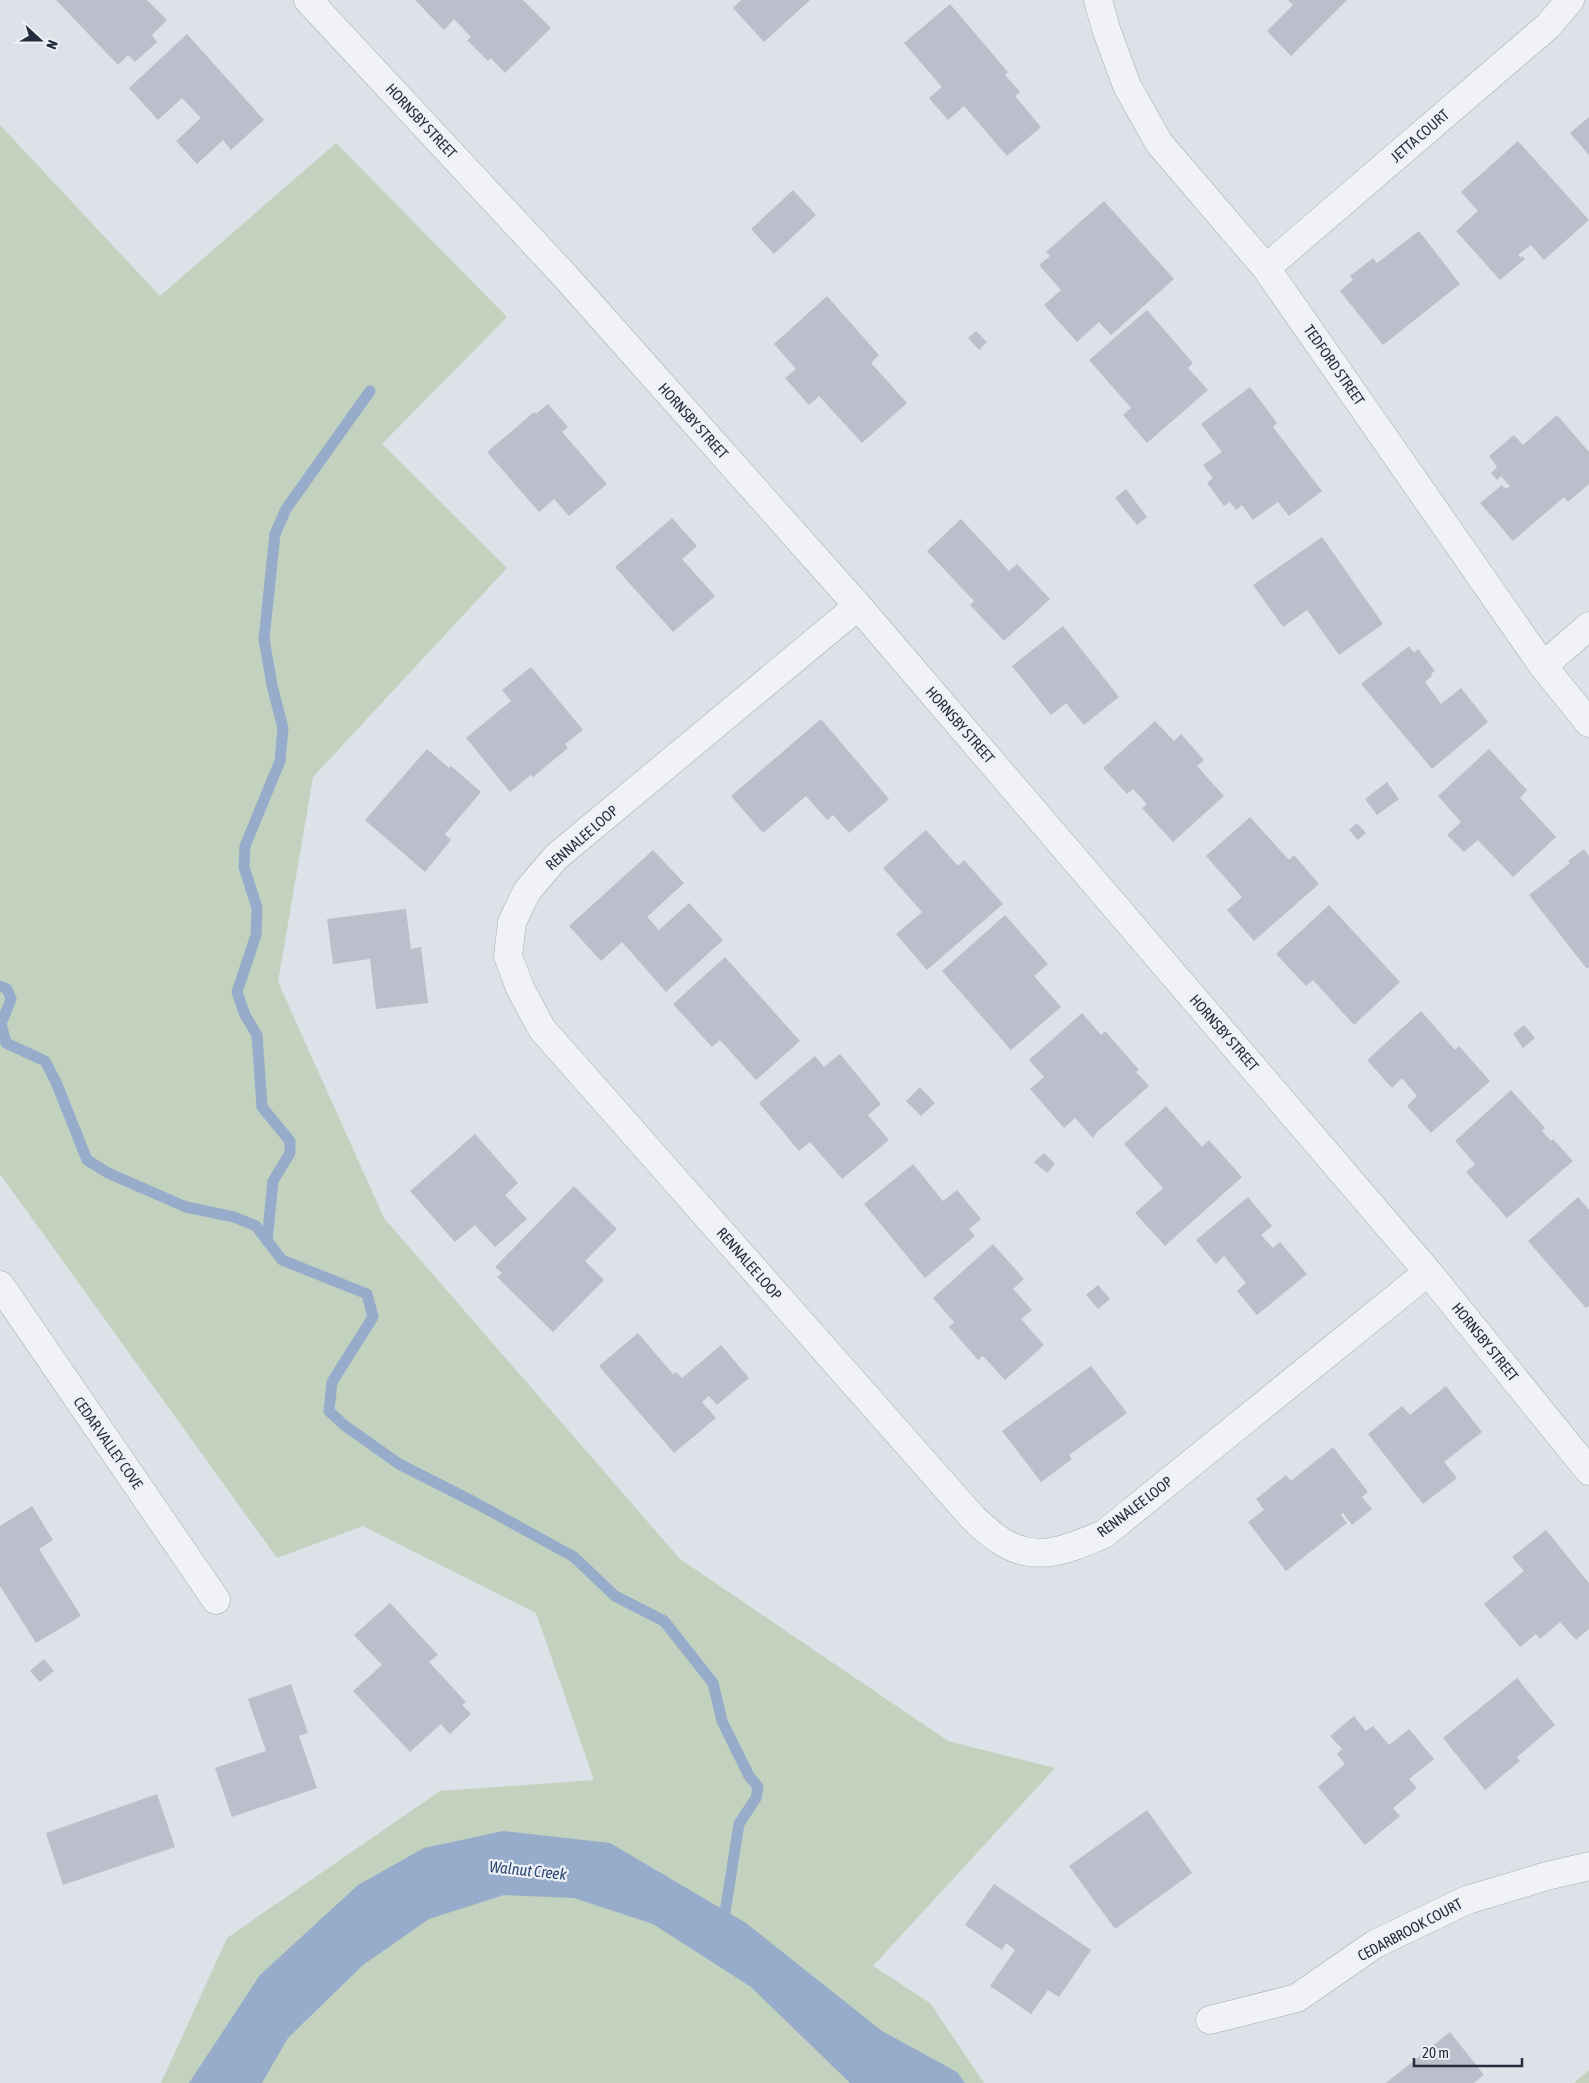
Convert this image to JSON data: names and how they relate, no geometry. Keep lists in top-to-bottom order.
{
  "streets": {
    "street": [
      "HORNSBY STREET",
      "JETTA COURT",
      "TEDFORD STREET",
      "RENNALEE LOOP",
      "CEDAR VALLEY COVE",
      "CEDARBROOK COURT"
    ]
  },
  "crossings": [
    ["HORNSBY STREET", "RENNALEE LOOP"],
    ["JETTA COURT", "TEDFORD STREET"]
  ],
  "water": ["Walnut Creek"],
  "scale_bar": "20 m",
  "north": "right"
}
